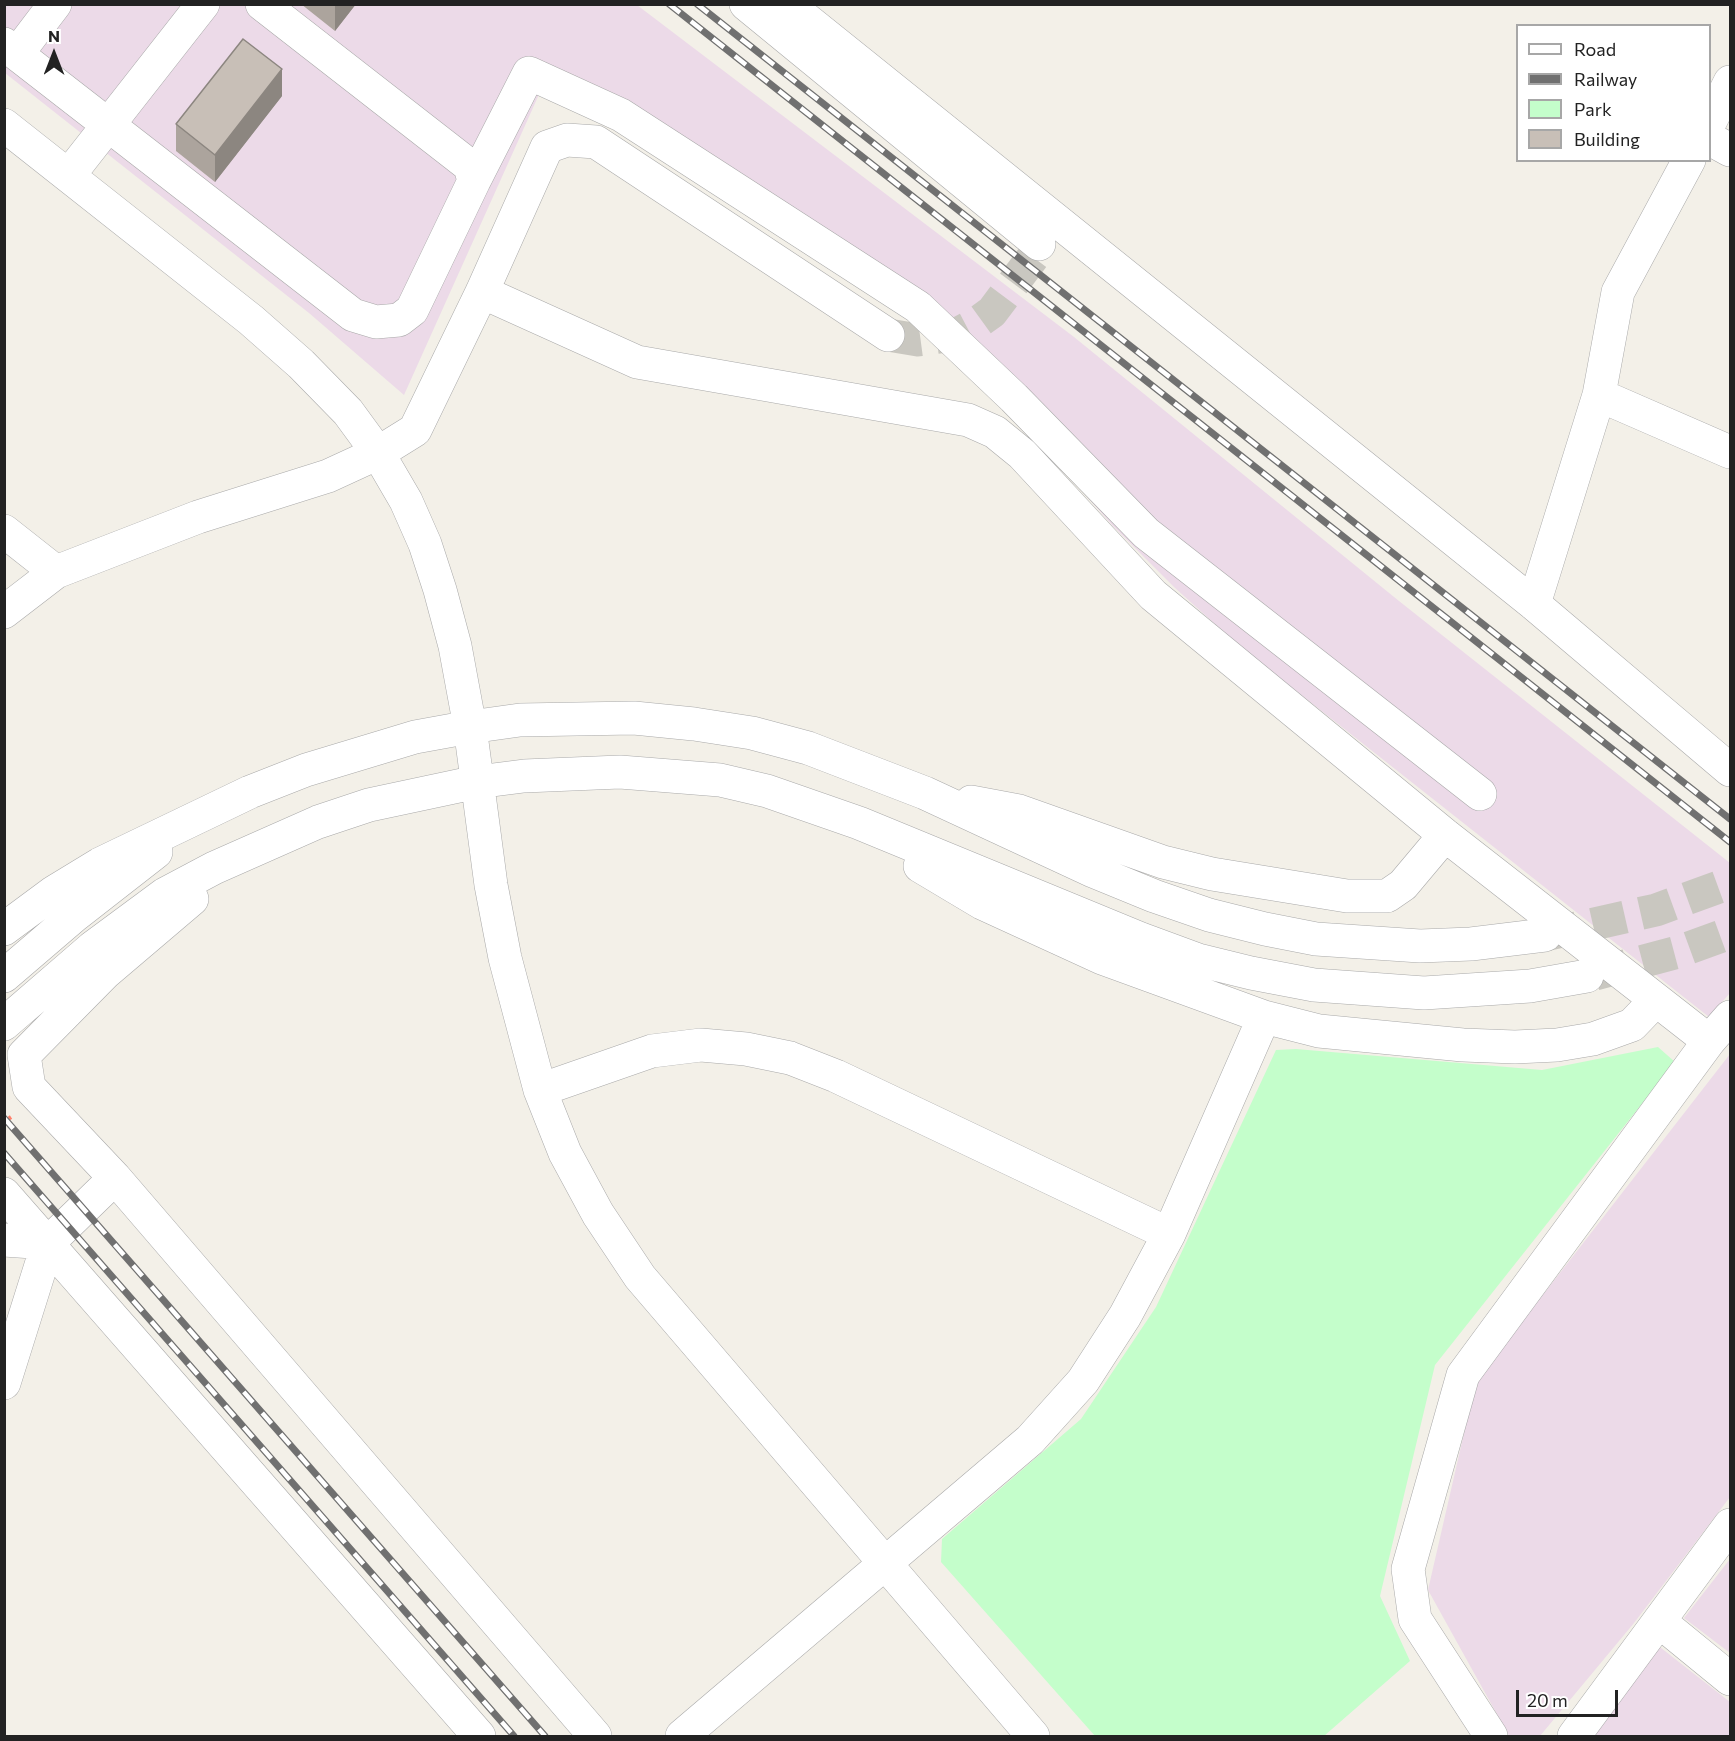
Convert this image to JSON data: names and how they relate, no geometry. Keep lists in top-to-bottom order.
{
  "legend": [
    "Road",
    "Railway",
    "Park",
    "Building"
  ],
  "scale_bar": "20 m",
  "north": "top"
}
